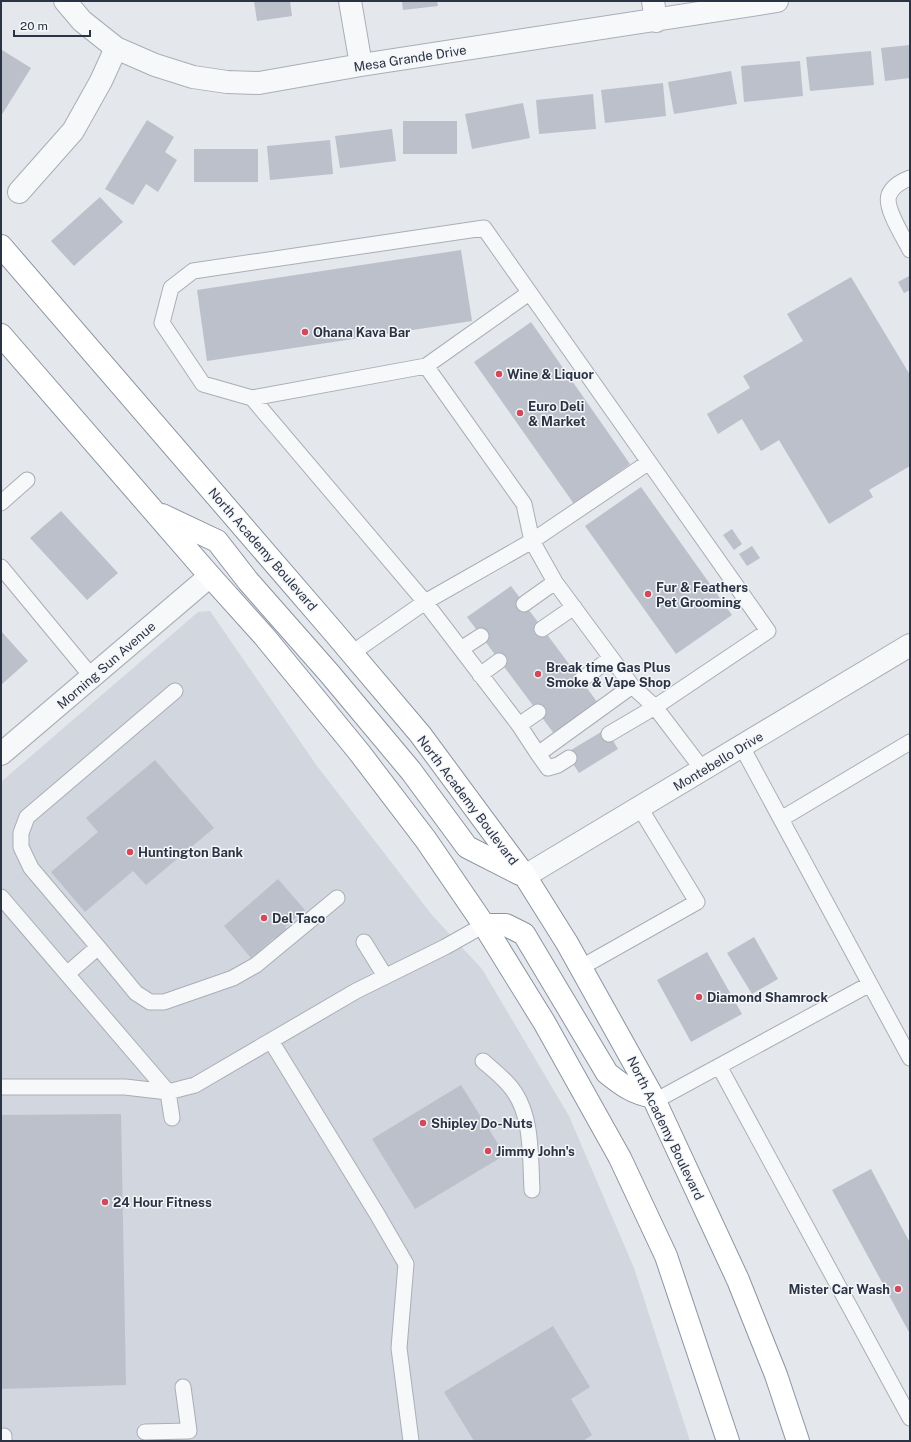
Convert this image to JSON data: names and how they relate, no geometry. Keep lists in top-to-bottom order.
{
  "streets": {
    "highway": ["North Academy Boulevard"],
    "street": ["Mesa Grande Drive", "Morning Sun Avenue", "Montebello Drive"]
  },
  "crossings": [
    ["North Academy Boulevard", "Montebello Drive"]
  ],
  "places": [
    "Ohana Kava Bar",
    "Wine & Liquor",
    "Euro Deli & Market",
    "Fur & Feathers Pet Grooming",
    "Break time Gas Plus Smoke & Vape Shop",
    "Huntington Bank",
    "Del Taco",
    "Diamond Shamrock",
    "Shipley Do-Nuts",
    "Jimmy John's",
    "24 Hour Fitness",
    "Mister Car Wash"
  ],
  "scale_bar": "20 m"
}
